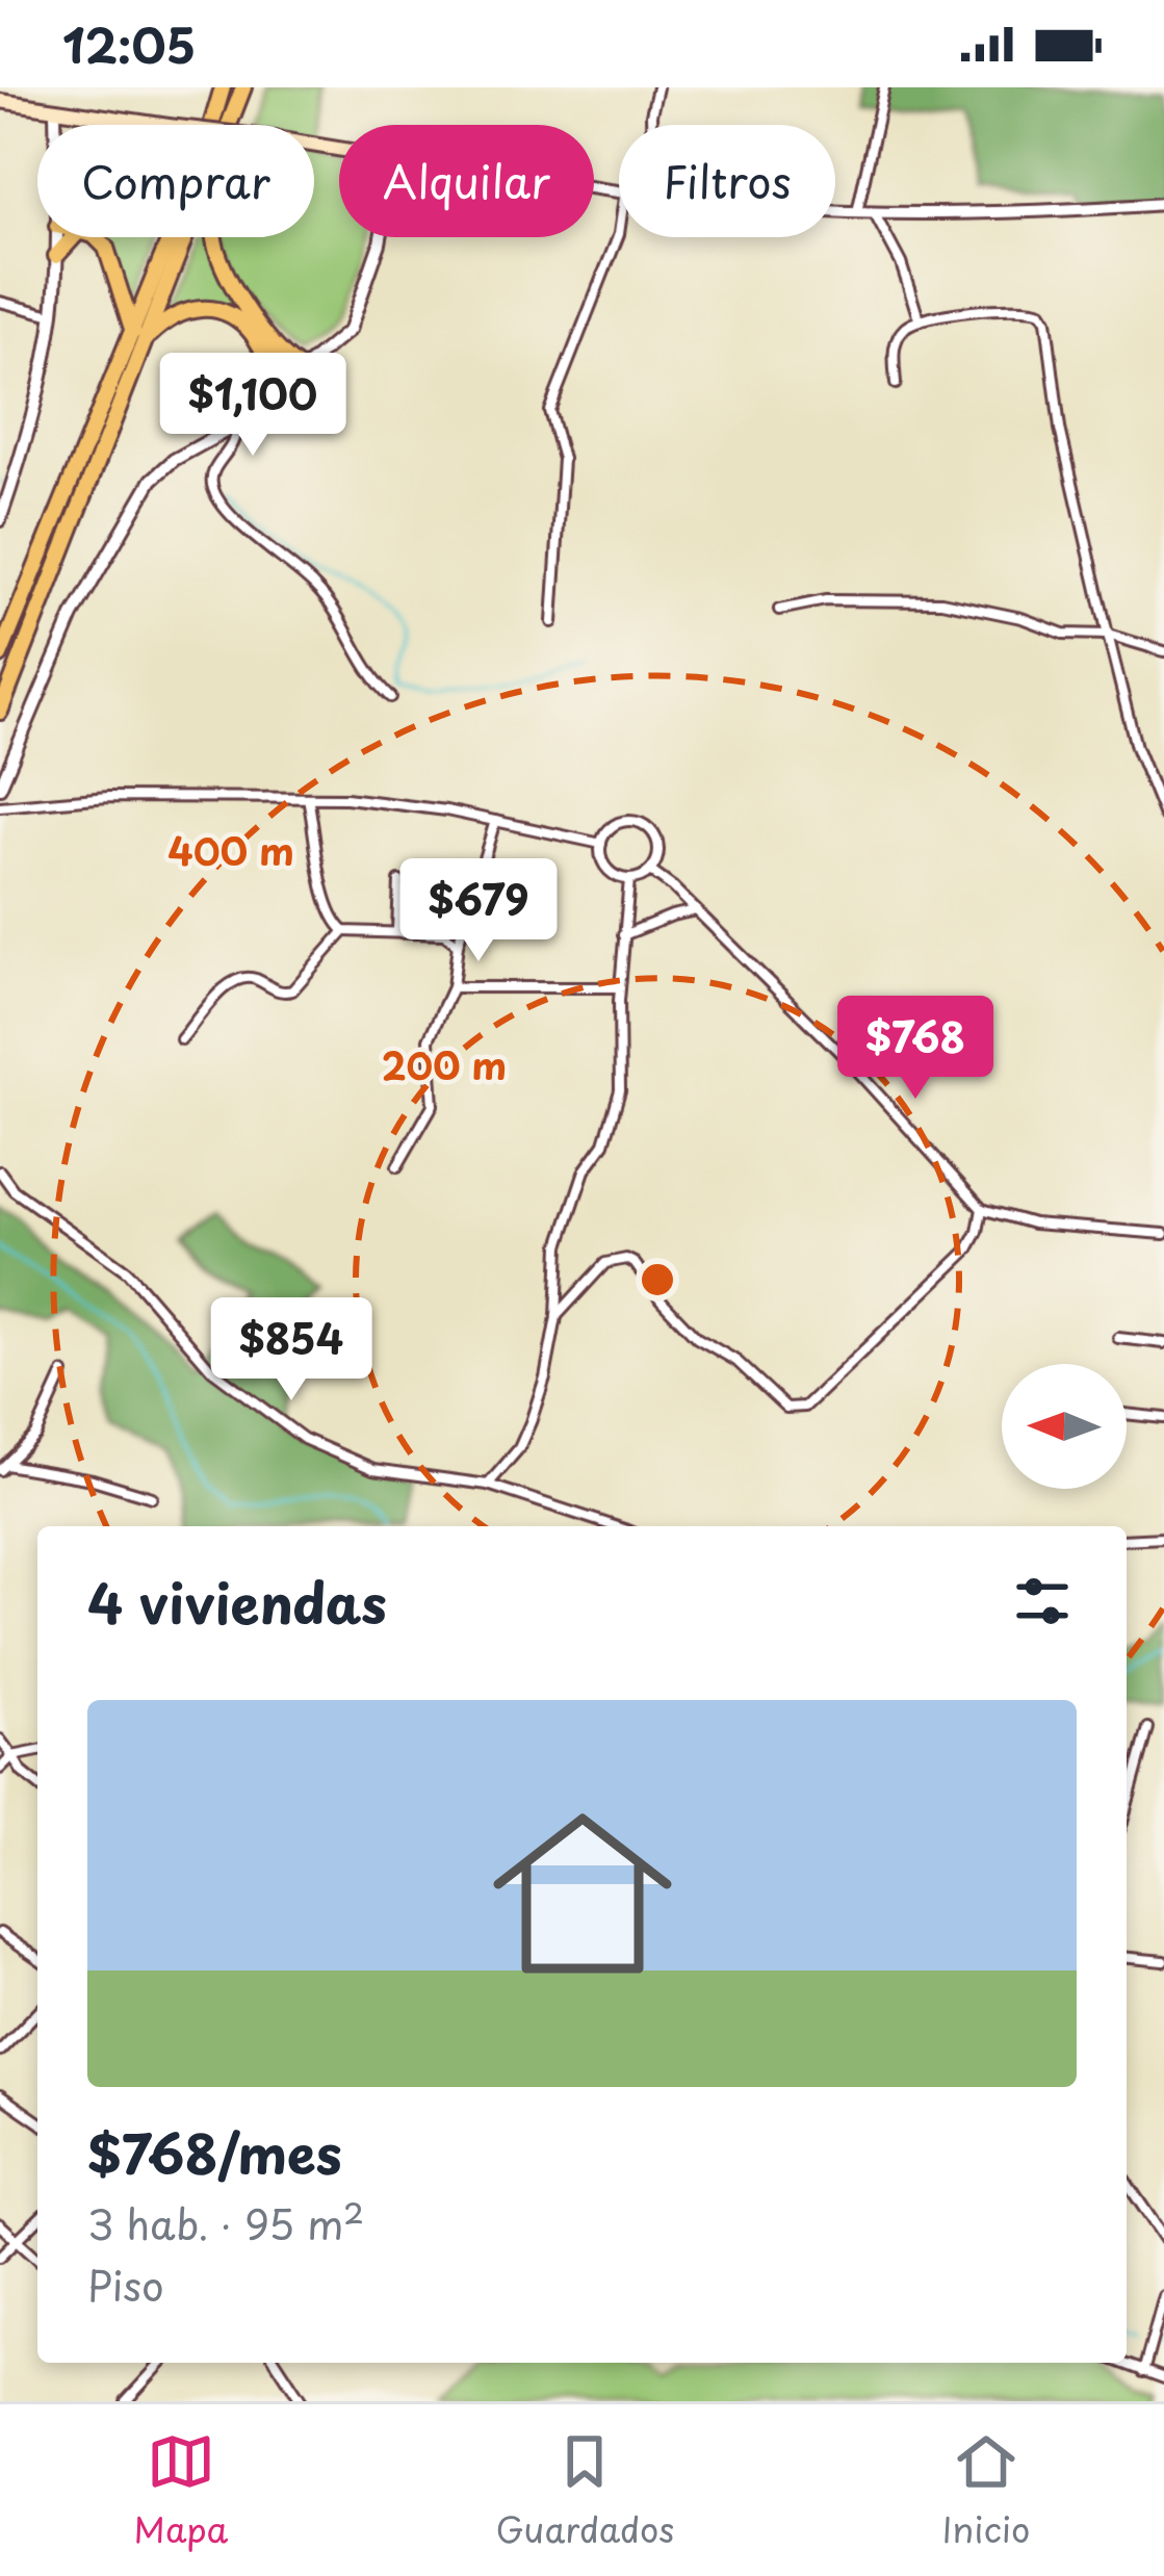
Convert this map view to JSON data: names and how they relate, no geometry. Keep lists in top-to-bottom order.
{
  "north": "left",
  "page": {
    "status": "12:05",
    "chip": ["Comprar", "Alquilar", "Filtros"],
    "price": [
      "$1,100",
      "$679",
      "$768",
      "$854"
    ],
    "heading": "4 viviendas",
    "list": [
      {
        "name": "$768/mes",
        "note": "3 hab. · 95 m² · Piso"
      }
    ],
    "tabs": ["Mapa", "Guardados", "Inicio"]
  },
  "rings": ["400 m", "200 m"]
}
